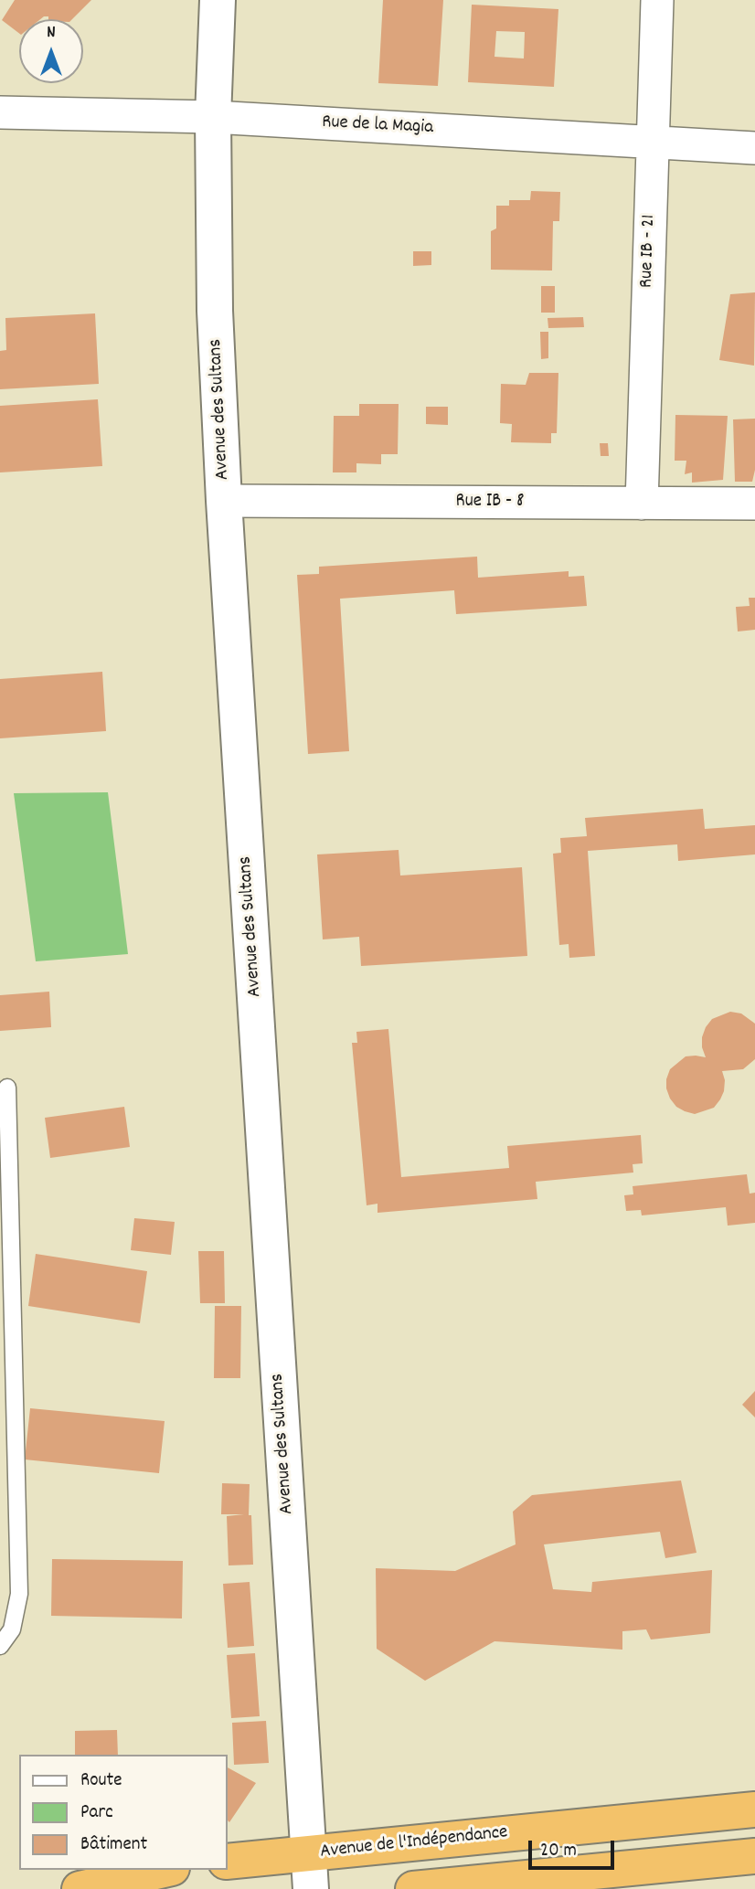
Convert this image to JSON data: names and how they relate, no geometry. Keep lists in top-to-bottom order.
{
  "streets": {
    "highway": ["Avenue de l'Indépendance"],
    "street": [
      "Rue de la Magia",
      "Rue IB - 21",
      "Avenue des Sultans",
      "Rue IB - 8"
    ]
  },
  "crossings": [
    ["Rue de la Magia", "Rue IB - 21"],
    ["Rue de la Magia", "Avenue des Sultans"],
    ["Rue IB - 21", "Rue IB - 8"],
    ["Avenue des Sultans", "Rue IB - 8"],
    ["Avenue des Sultans", "Avenue de l'Indépendance"]
  ],
  "legend": ["Route", "Parc", "Bâtiment"],
  "scale_bar": "20 m",
  "north": "top"
}
